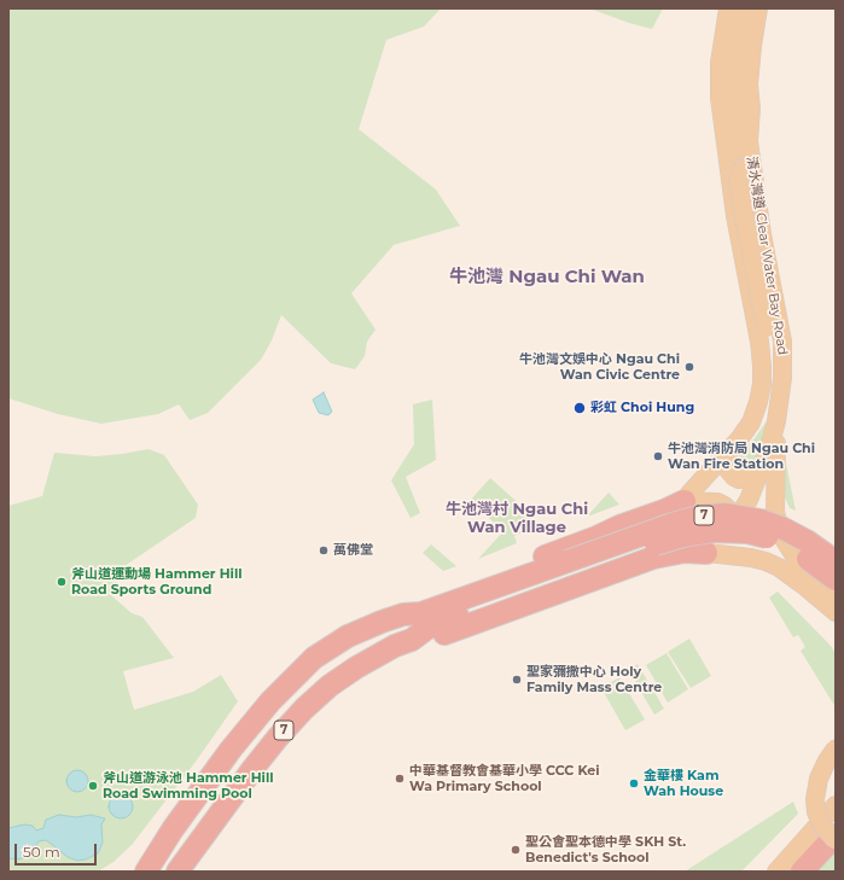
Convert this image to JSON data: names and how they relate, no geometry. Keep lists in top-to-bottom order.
{
  "streets": {
    "highway": ["7"],
    "main road": ["清水灣道 Clear Water Bay Road"]
  },
  "districts": ["牛池灣 Ngau Chi Wan", "牛池灣村 Ngau Chi Wan Village"],
  "places": [
    "牛池灣文娛中心 Ngau Chi Wan Civic Centre",
    "彩虹 Choi Hung",
    "牛池灣消防局 Ngau Chi Wan Fire Station",
    "萬佛堂",
    "斧山道運動場 Hammer Hill Road Sports Ground",
    "聖家彌撒中心 Holy Family Mass Centre",
    "中華基督教會基華小學 CCC Kei Wa Primary School",
    "金華樓 Kam Wah House",
    "斧山道游泳池 Hammer Hill Road Swimming Pool",
    "聖公會聖本德中學 SKH St. Benedict's School"
  ],
  "scale_bar": "50 m"
}
